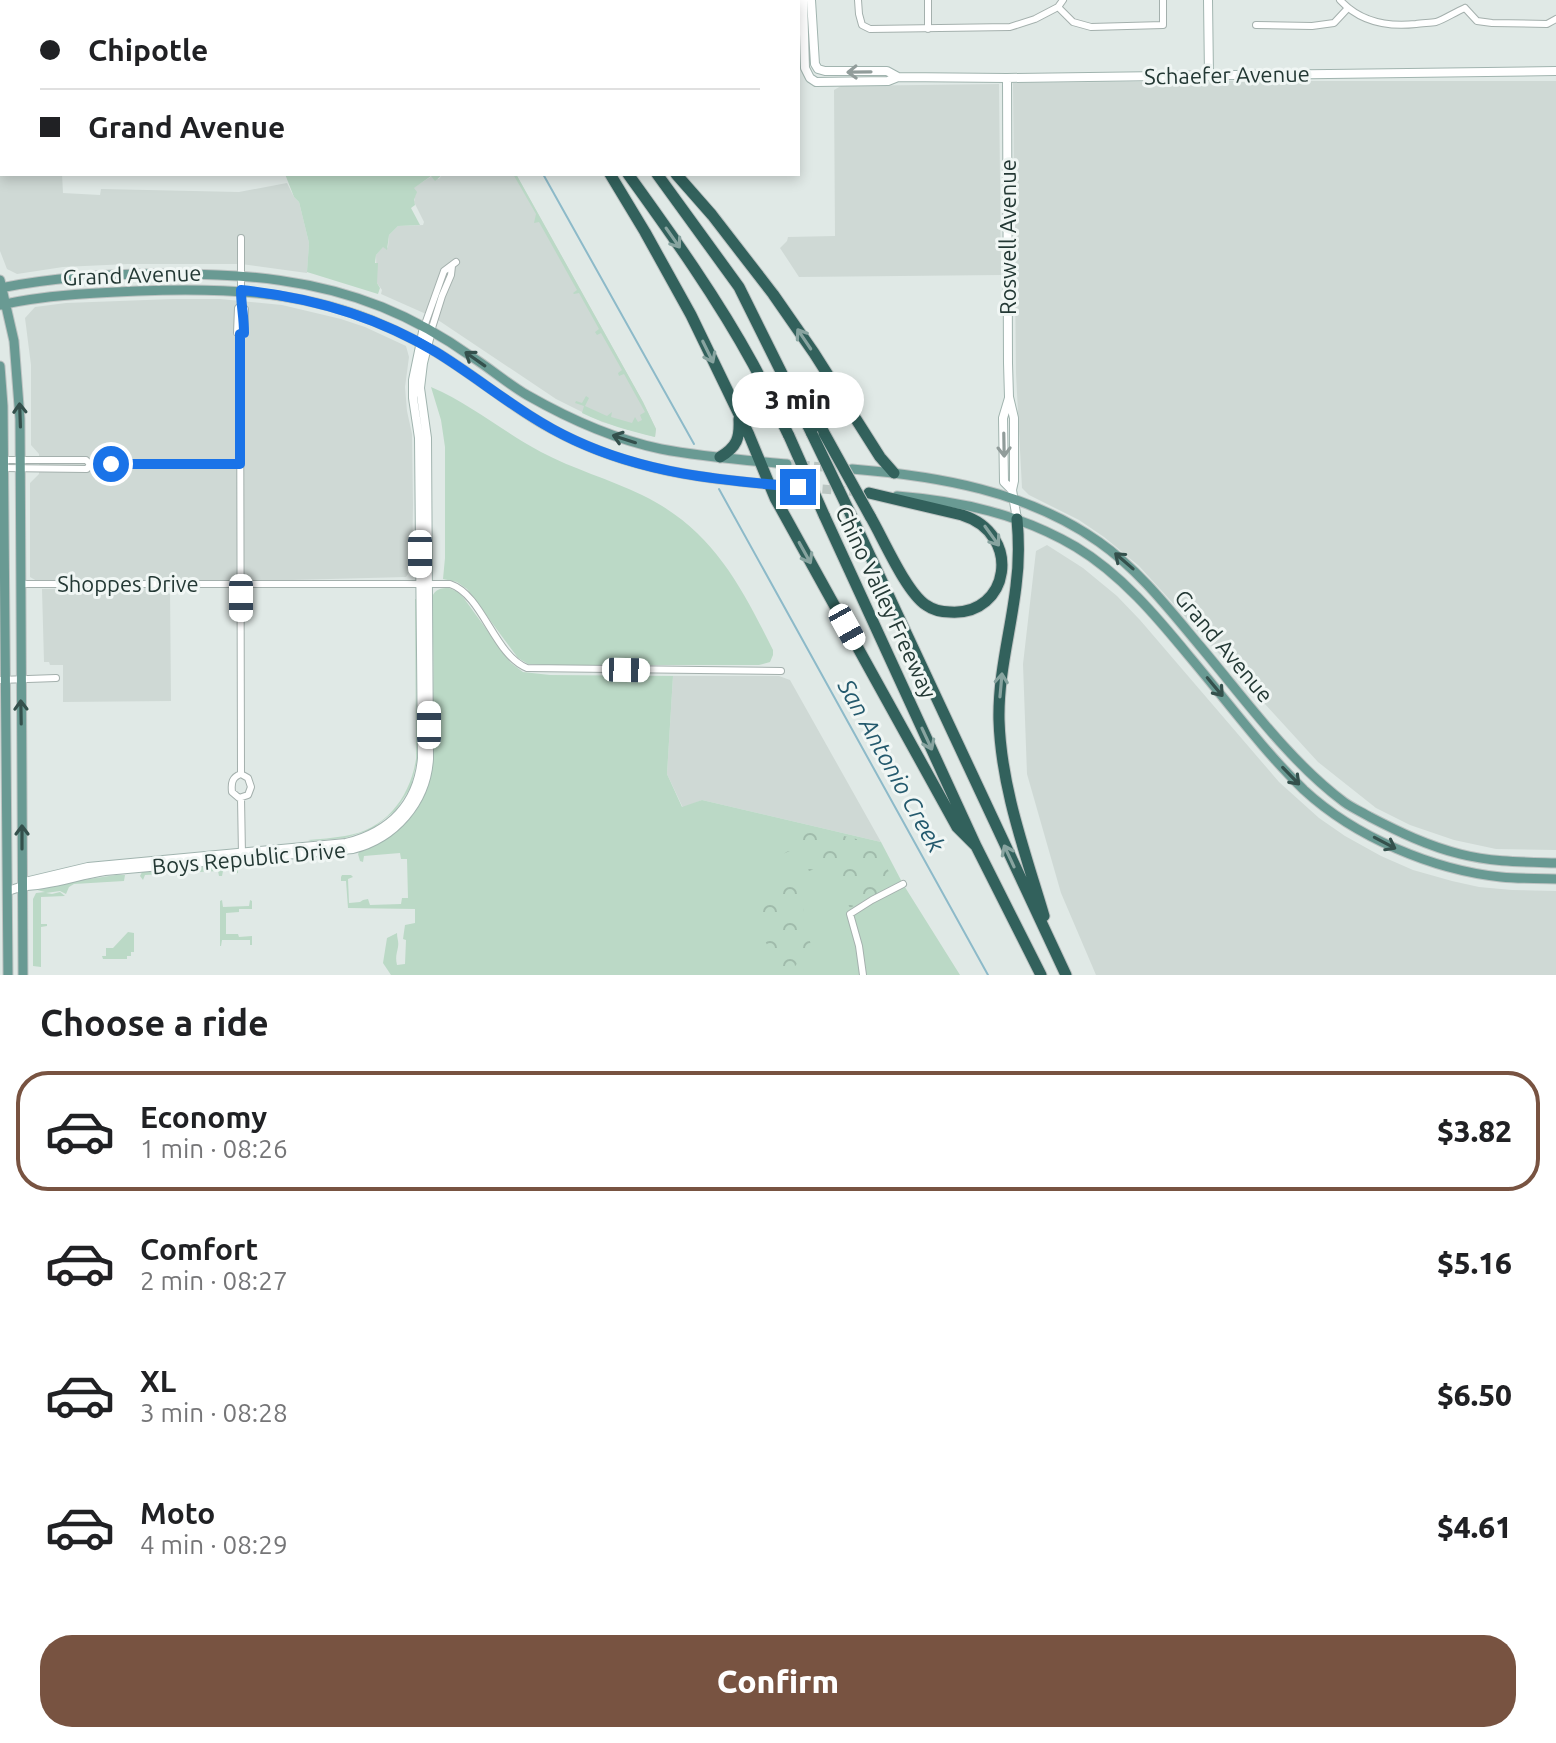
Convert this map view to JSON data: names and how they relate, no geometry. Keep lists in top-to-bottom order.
{
  "streets": {
    "highway": ["Chino Valley Freeway"],
    "main road": [
      "Schaefer Avenue",
      "Roswell Avenue",
      "Grand Avenue",
      "Boys Republic Drive"
    ],
    "street": ["Shoppes Drive"]
  },
  "crossings": [
    ["Schaefer Avenue", "Roswell Avenue"],
    ["Roswell Avenue", "Grand Avenue"],
    ["Grand Avenue", "Boys Republic Drive"],
    ["Shoppes Drive", "Boys Republic Drive"]
  ],
  "water": ["San Antonio Creek"],
  "page": {
    "banner": ["Chipotle", "Grand Avenue"],
    "bubble": "3 min",
    "heading": "Choose a ride",
    "list": [
      {
        "name": "Economy",
        "note": "1 min · 08:26",
        "value": "$3.82"
      },
      {
        "name": "Comfort",
        "note": "2 min · 08:27",
        "value": "$5.16"
      },
      {
        "name": "XL",
        "note": "3 min · 08:28",
        "value": "$6.50"
      },
      {
        "name": "Moto",
        "note": "4 min · 08:29",
        "value": "$4.61"
      }
    ],
    "buttons": "Confirm"
  }
}
